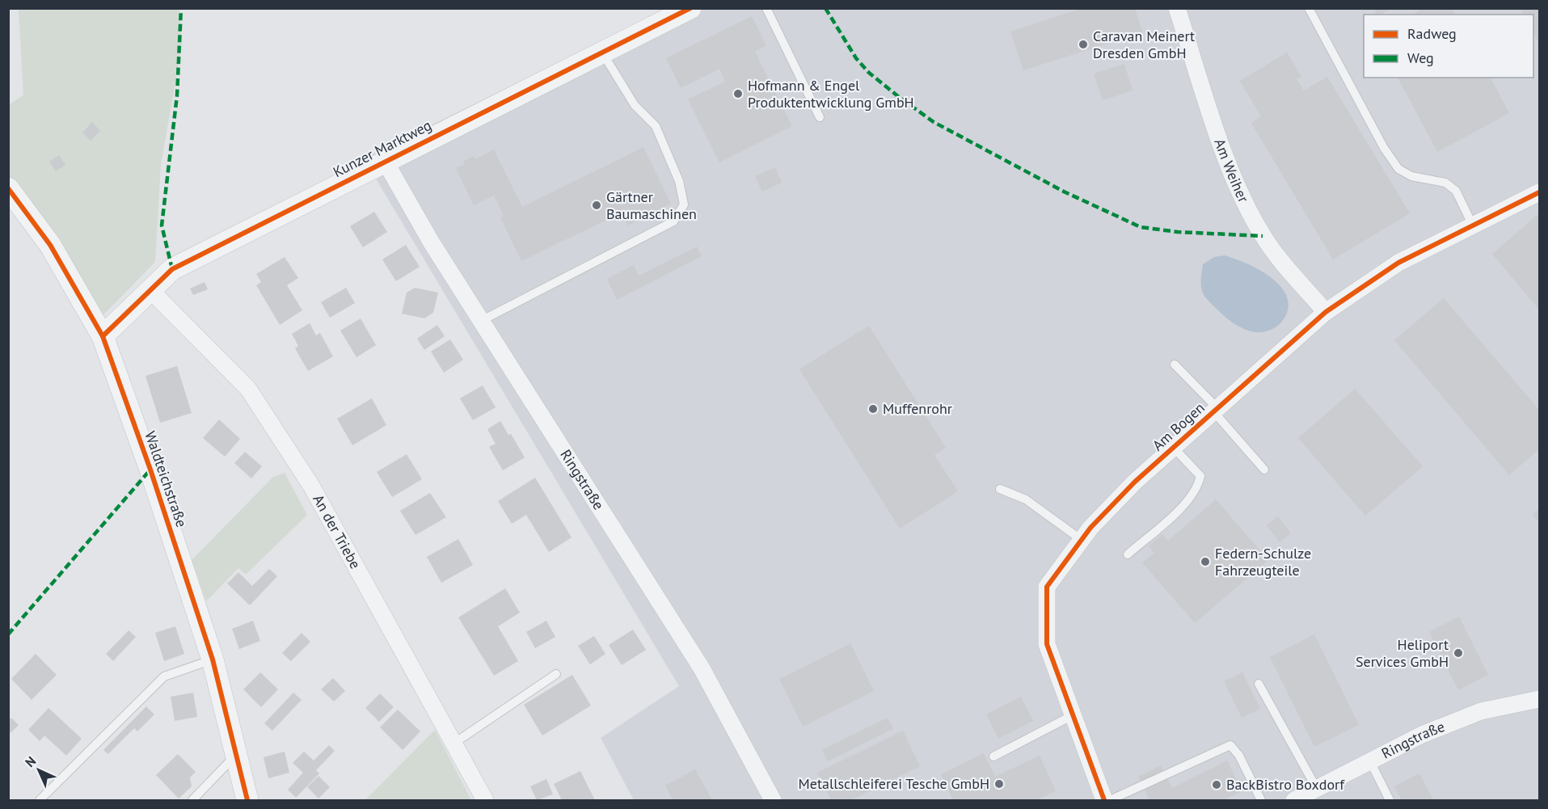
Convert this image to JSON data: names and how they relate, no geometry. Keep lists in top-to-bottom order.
{
  "streets": {
    "street": [
      "Kunzer Marktweg",
      "Am Weiher",
      "Am Bogen",
      "Ringstraße",
      "Waldteichstraße",
      "An der Triebe"
    ]
  },
  "crossings": [
    ["Kunzer Marktweg", "Ringstraße"],
    ["Kunzer Marktweg", "Waldteichstraße"],
    ["Kunzer Marktweg", "An der Triebe"],
    ["Am Weiher", "Am Bogen"]
  ],
  "places": [
    "Caravan Meinert Dresden GmbH",
    "Hofmann & Engel Produktentwicklung GmbH",
    "Gärtner Baumaschinen",
    "Muffenrohr",
    "Federn-Schulze Fahrzeugteile",
    "Heliport Services GmbH",
    "Metallschleiferei Tesche GmbH",
    "BackBistro Boxdorf"
  ],
  "legend": ["Radweg", "Weg"],
  "north": "top left"
}
